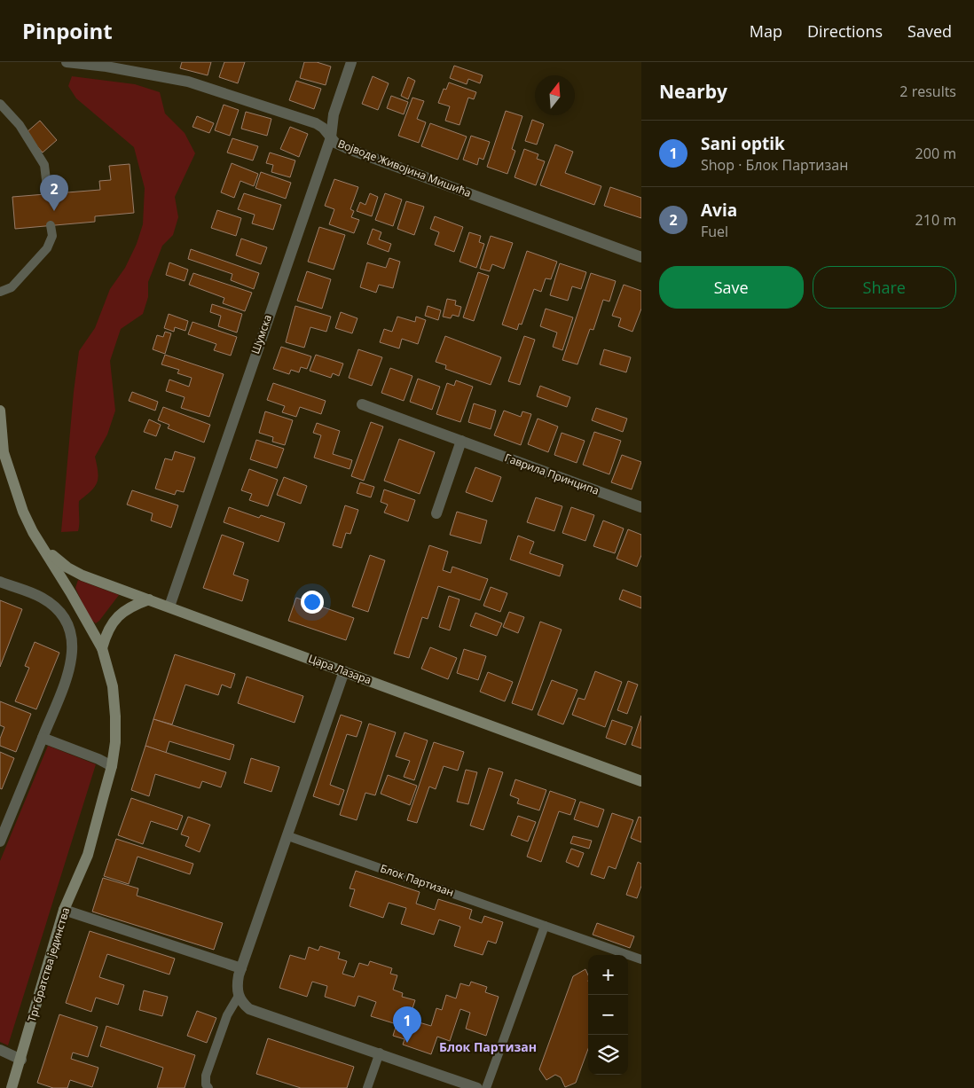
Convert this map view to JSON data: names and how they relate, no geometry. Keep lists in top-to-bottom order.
{
  "streets": {
    "main road": ["Цара Лазара", "Трг братства јединства"],
    "street": ["Војводе Живојина Мишића", "Шумска", "Гаврила Принципа"],
    "lane": ["Блок Партизан"]
  },
  "crossings": [
    ["Војводе Живојина Мишића", "Шумска"],
    ["Шумска", "Цара Лазара"],
    ["Цара Лазара", "Трг братства јединства"]
  ],
  "districts": ["Блок Партизан"],
  "north": "top",
  "page": {
    "header": "Pinpoint",
    "nav": ["Map", "Directions", "Saved"],
    "heading": ["Nearby", "2 results"],
    "list": [
      {
        "mark": "1",
        "name": "Sani optik",
        "note": "Shop · Блок Партизан",
        "value": "200 m"
      },
      {
        "mark": "2",
        "name": "Avia",
        "note": "Fuel",
        "value": "210 m"
      }
    ],
    "pins": ["2", "1"],
    "buttons": ["Save", "Share"],
    "map_buttons": ["+", "−"]
  }
}
